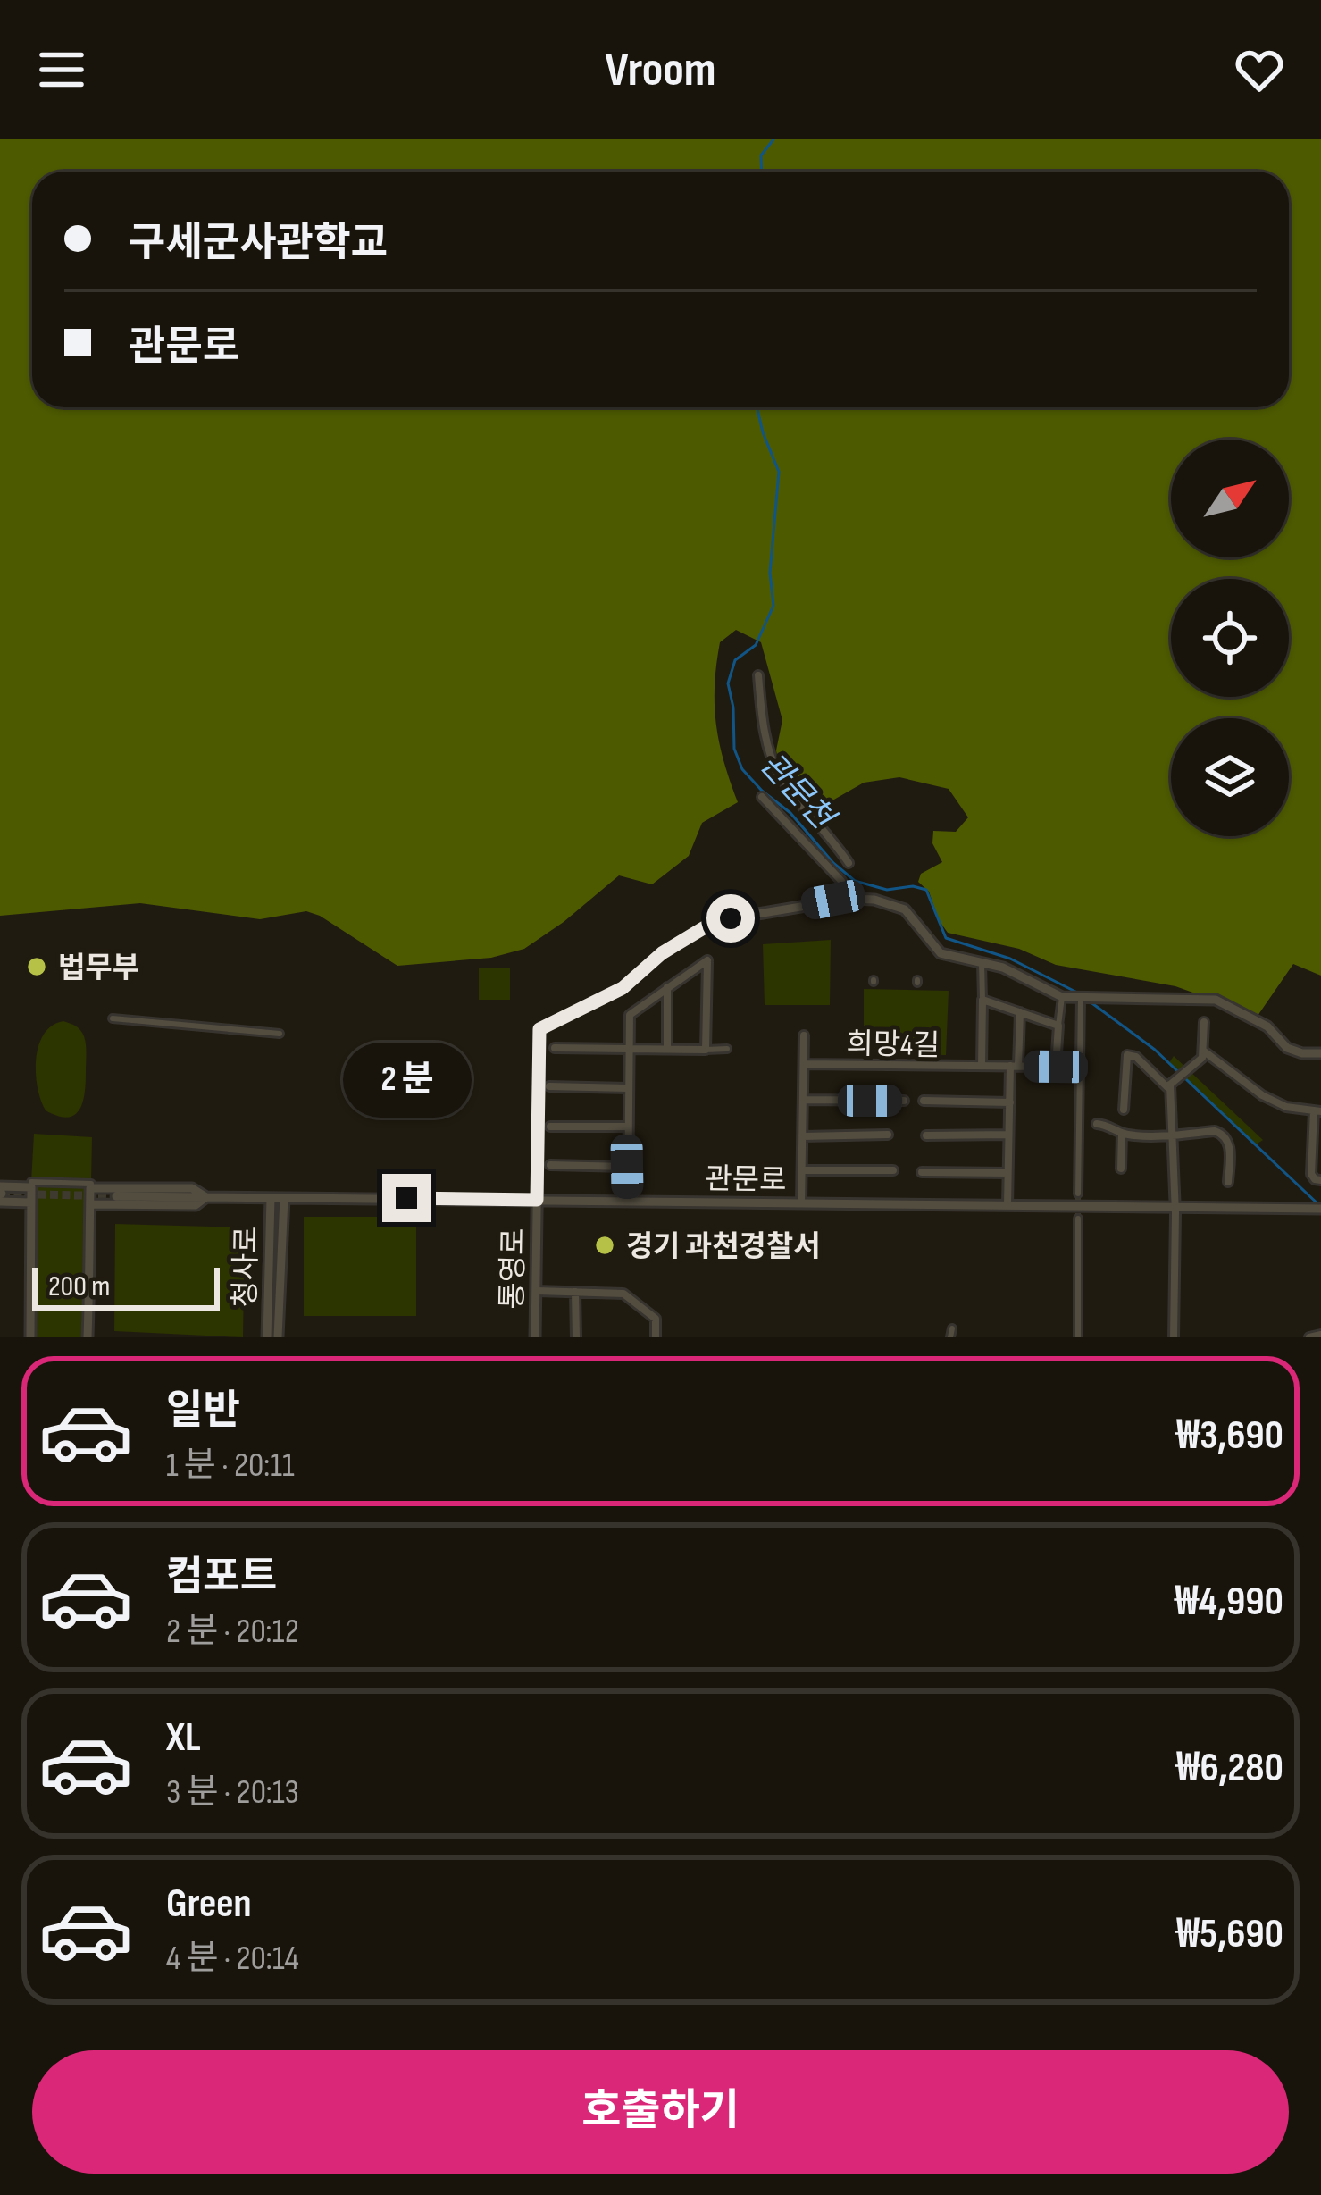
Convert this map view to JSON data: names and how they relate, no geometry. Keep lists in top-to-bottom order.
{
  "streets": {
    "street": [
      "희망4길",
      "관문로",
      "청사로",
      "통영로"
    ]
  },
  "crossings": [
    ["관문로", "청사로"],
    ["관문로", "통영로"]
  ],
  "water": ["관문천"],
  "places": ["법무부", "경기 과천경찰서"],
  "scale_bar": "200 m",
  "north": "top right",
  "page": {
    "header": "Vroom",
    "banner": ["구세군사관학교", "관문로"],
    "bubble": "2 분",
    "scale": "200 m",
    "list": [
      {
        "name": "일반",
        "note": "1 분 · 20:11",
        "value": "₩3,690"
      },
      {
        "name": "컴포트",
        "note": "2 분 · 20:12",
        "value": "₩4,990"
      },
      {
        "name": "XL",
        "note": "3 분 · 20:13",
        "value": "₩6,280"
      },
      {
        "name": "Green",
        "note": "4 분 · 20:14",
        "value": "₩5,690"
      }
    ],
    "buttons": "호출하기"
  }
}
